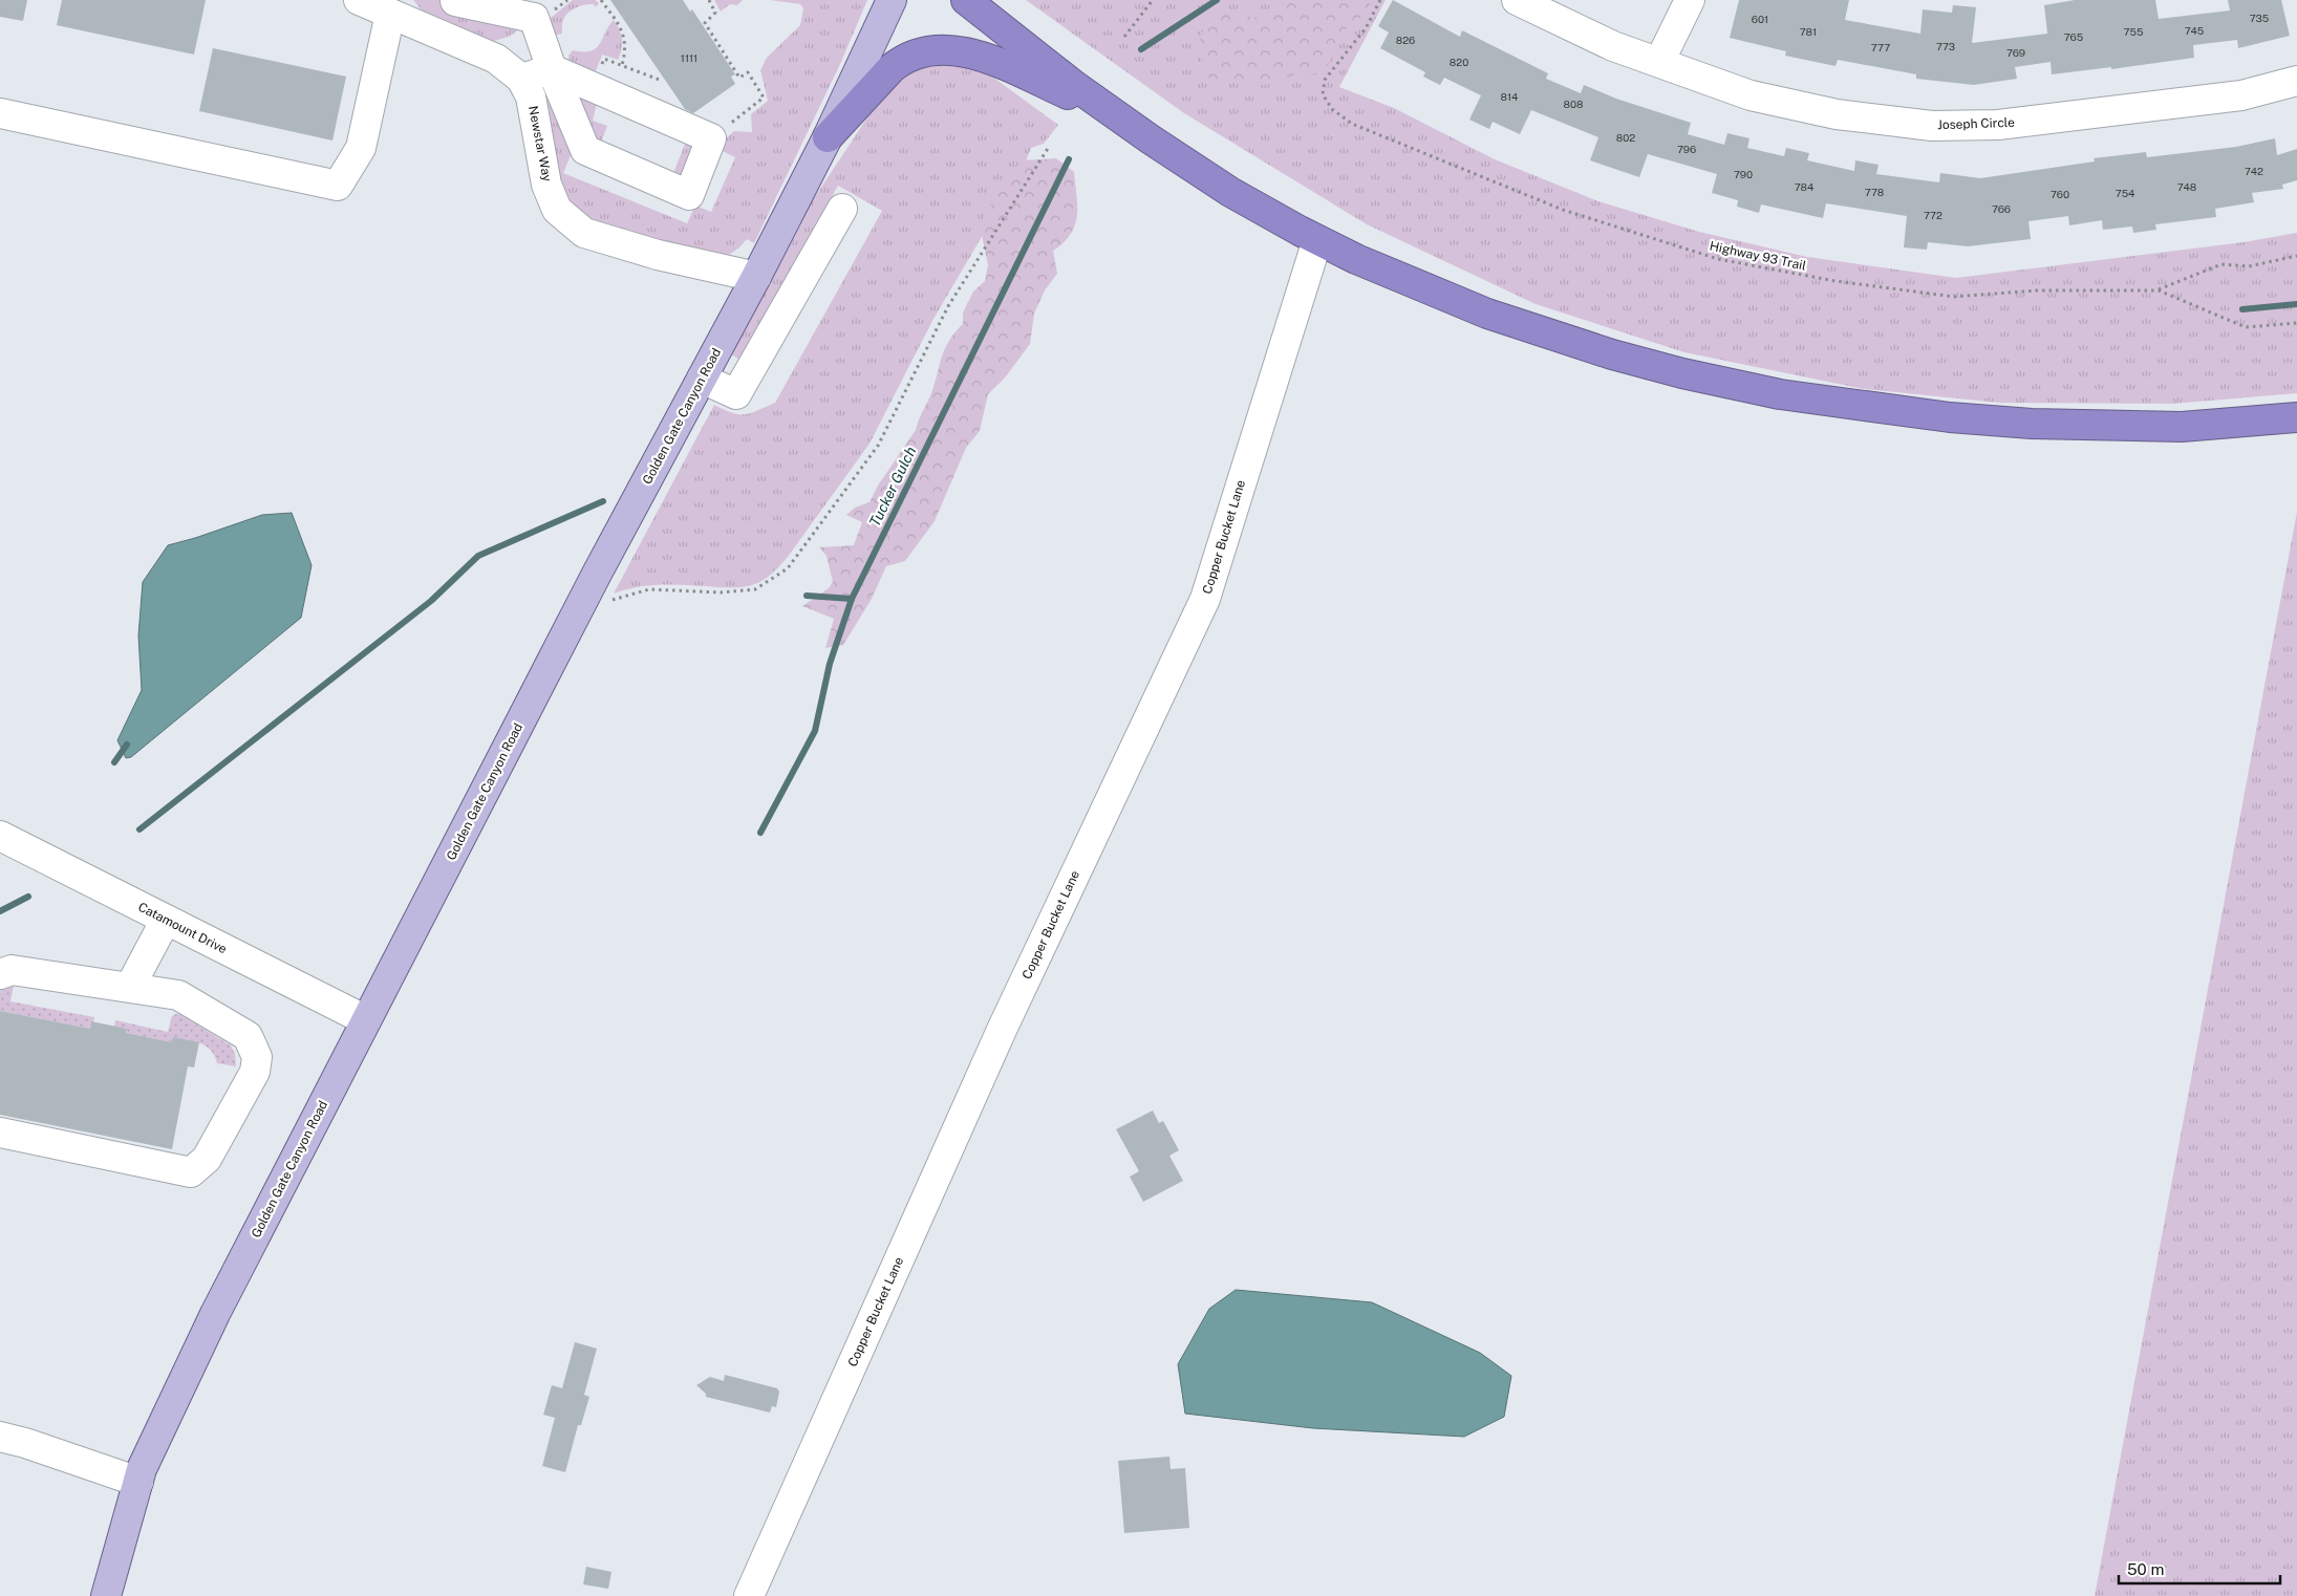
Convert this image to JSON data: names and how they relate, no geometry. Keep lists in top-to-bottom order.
{
  "streets": {
    "main road": ["Golden Gate Canyon Road"],
    "street": [
      "Joseph Circle",
      "Newstar Way",
      "Copper Bucket Lane",
      "Catamount Drive"
    ],
    "path": ["Highway 93 Trail"]
  },
  "crossings": [
    ["Newstar Way", "Golden Gate Canyon Road"],
    ["Golden Gate Canyon Road", "Catamount Drive"]
  ],
  "water": ["Tucker Gulch"],
  "house_numbers": [
    "735",
    "601",
    "745",
    "781",
    "755",
    "765",
    "826",
    "773",
    "777",
    "769",
    "1111",
    "820",
    "814",
    "808",
    "802",
    "796",
    "742",
    "790",
    "784",
    "748",
    "778",
    "754",
    "760",
    "766",
    "772"
  ],
  "scale_bar": "50 m"
}
